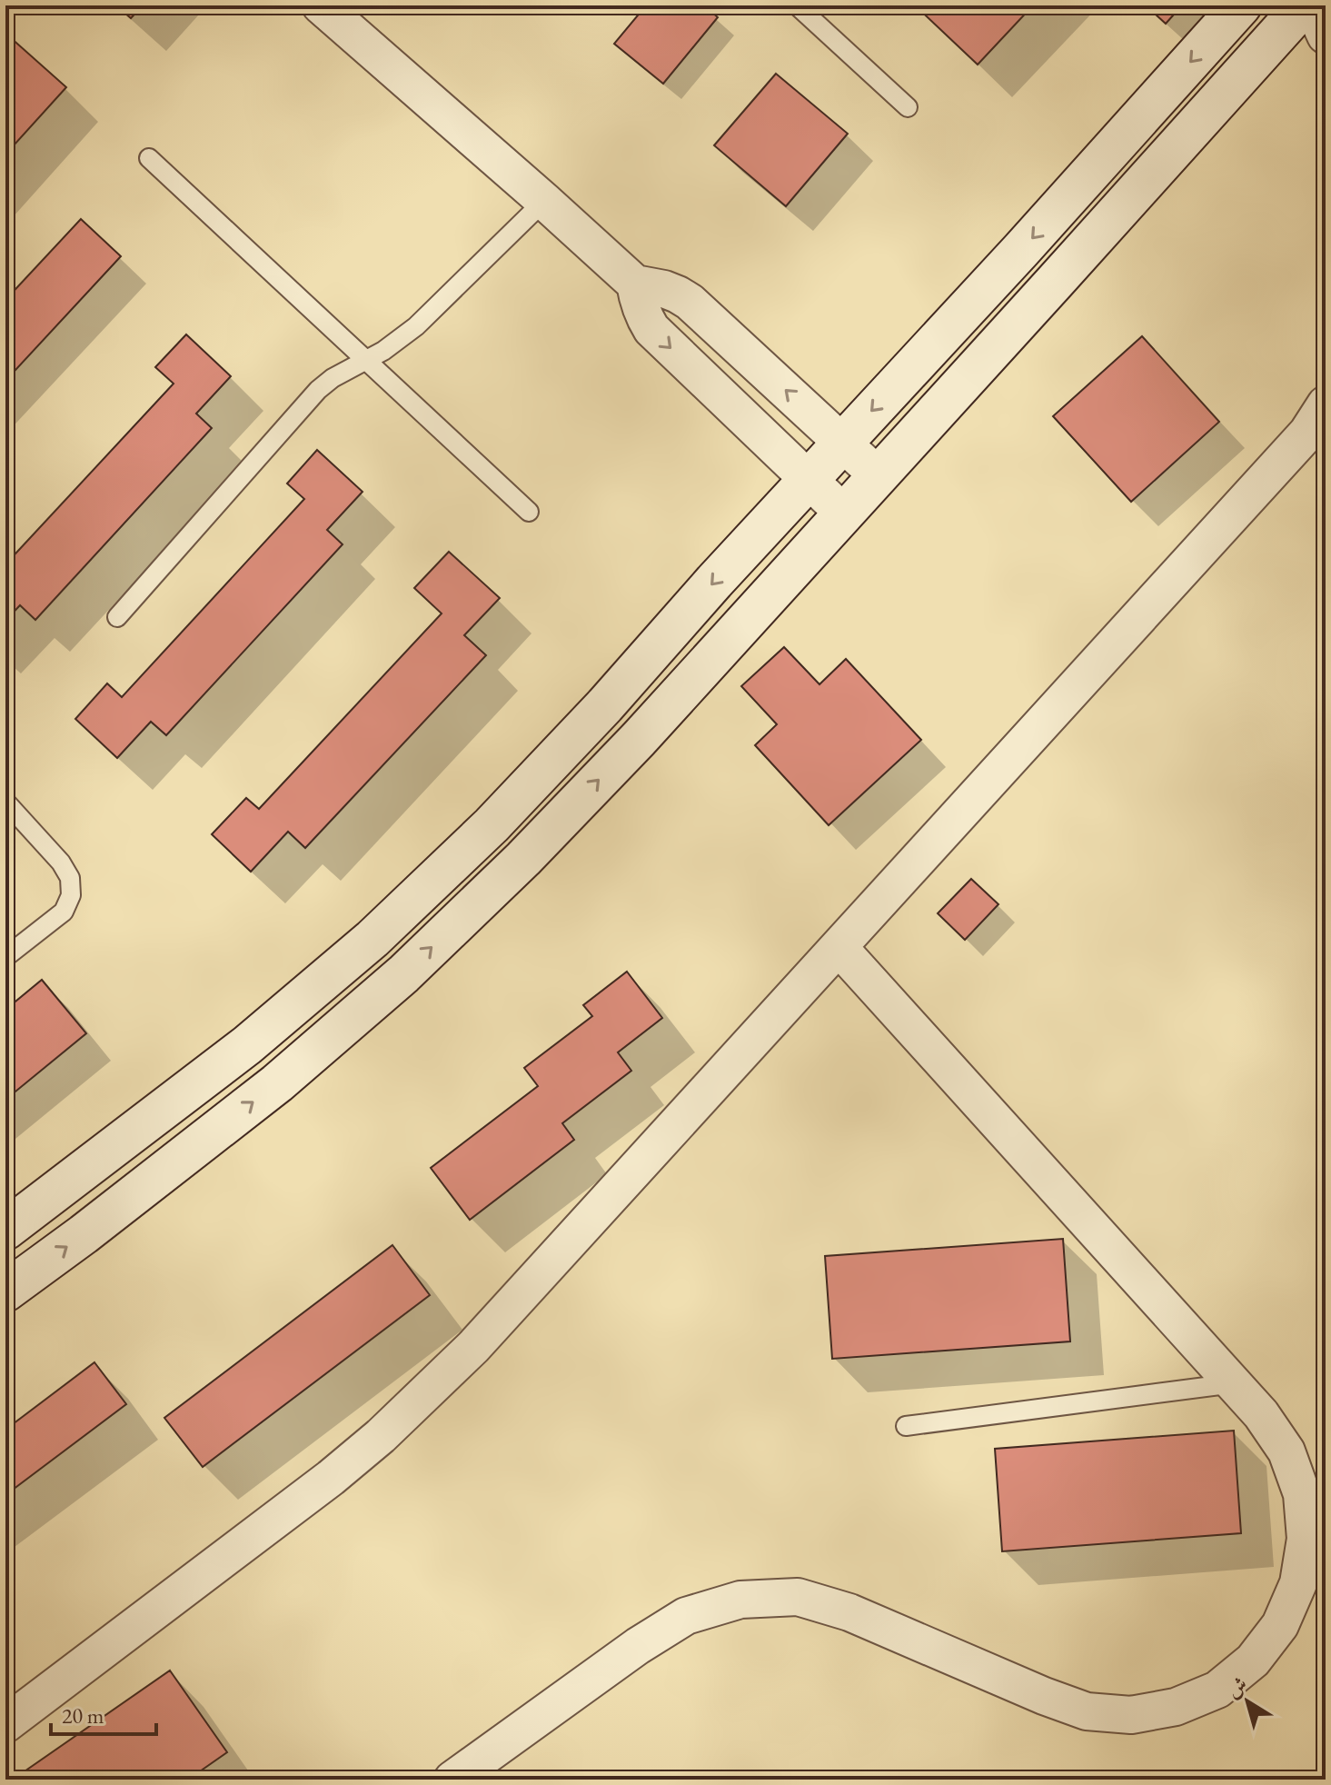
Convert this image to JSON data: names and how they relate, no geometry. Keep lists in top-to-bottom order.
{
  "scale_bar": "20 m",
  "north": "top left"
}
